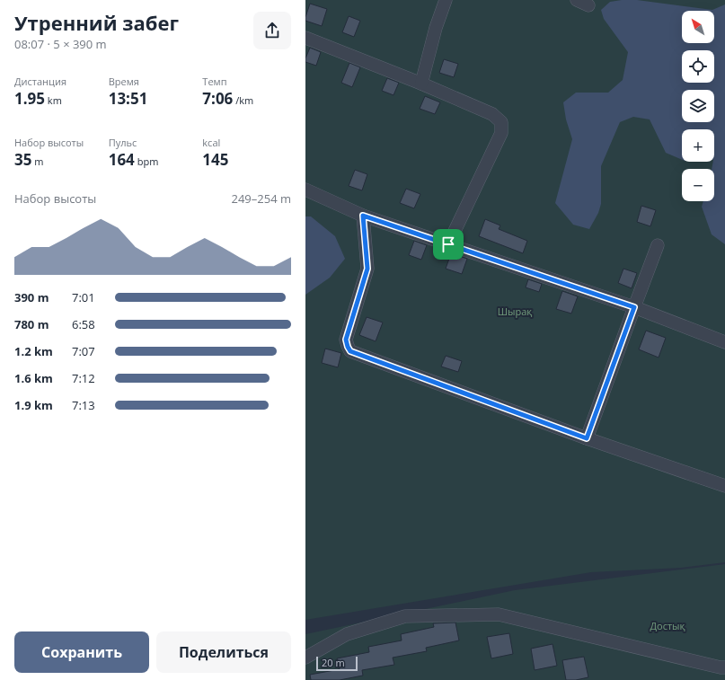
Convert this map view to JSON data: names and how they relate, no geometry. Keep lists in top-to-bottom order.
{
  "parks": ["Шырақ", "Достық"],
  "scale_bar": "20 m",
  "north": "top left",
  "page": {
    "heading": ["Утренний забег", "08:07 · 5 × 390 m"],
    "map_buttons": ["+", "−"],
    "stats": [
      ["Дистанция", "1.95 km"],
      ["Время", "13:51"],
      ["Темп", "7:06 /km"],
      ["Набор высоты", "35 m"],
      ["Пульс", "164 bpm"],
      ["kcal", "145"]
    ],
    "chart": ["Набор высоты", "249–254 m"],
    "list": [
      {
        "name": "390 m",
        "note": "7:01"
      },
      {
        "name": "780 m",
        "note": "6:58"
      },
      {
        "name": "1.2 km",
        "note": "7:07"
      },
      {
        "name": "1.6 km",
        "note": "7:12"
      },
      {
        "name": "1.9 km",
        "note": "7:13"
      }
    ],
    "buttons": ["Сохранить", "Поделиться"],
    "scale": "20 m"
  }
}
